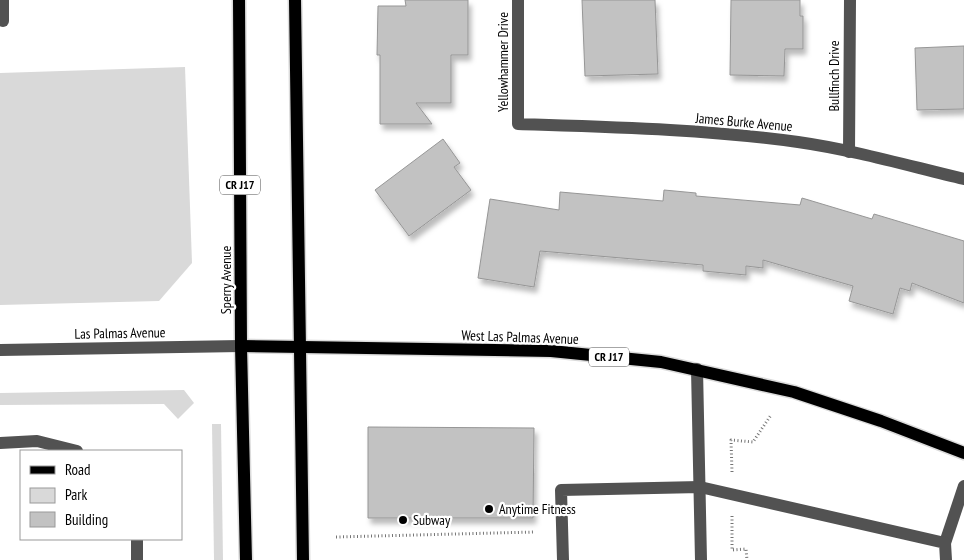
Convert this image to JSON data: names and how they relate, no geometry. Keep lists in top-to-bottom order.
{
  "streets": {
    "main road": ["CR J17", "Sperry Avenue", "West Las Palmas Avenue"],
    "street": [
      "Yellowhammer Drive",
      "Bullfinch Drive",
      "James Burke Avenue",
      "Las Palmas Avenue"
    ]
  },
  "crossings": [
    ["Yellowhammer Drive", "James Burke Avenue"],
    ["Bullfinch Drive", "James Burke Avenue"],
    ["Sperry Avenue", "Las Palmas Avenue"],
    ["Sperry Avenue", "West Las Palmas Avenue"],
    ["Las Palmas Avenue", "West Las Palmas Avenue"]
  ],
  "places": ["Anytime Fitness", "Subway"],
  "legend": ["Road", "Park", "Building"]
}
